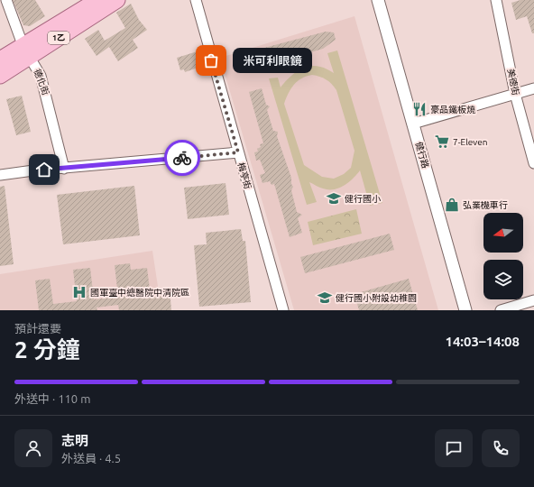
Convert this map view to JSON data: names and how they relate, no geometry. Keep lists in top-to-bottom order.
{
  "streets": {
    "main road": ["1乙"],
    "street": [
      "德化街",
      "美德街",
      "健行路",
      "梅亭街"
    ]
  },
  "crossings": [
    ["1乙", "德化街"]
  ],
  "places": {
    "other": ["米可利眼鏡"],
    "restaurant": ["豪品鐵板燒"],
    "supermarket": ["7-Eleven"],
    "school or university": ["健行國小", "健行國小附設幼稚園"],
    "shop": ["弘業機車行"],
    "hospital": ["國軍臺中總醫院中清院區"]
  },
  "north": "left",
  "page": {
    "bubble": "米可利眼鏡",
    "heading": ["2 分鐘", "預計還要", "14:03–14:08"],
    "panel": ["志明", "外送員 · 4.5"],
    "bar": "外送中 · 110 m"
  }
}
